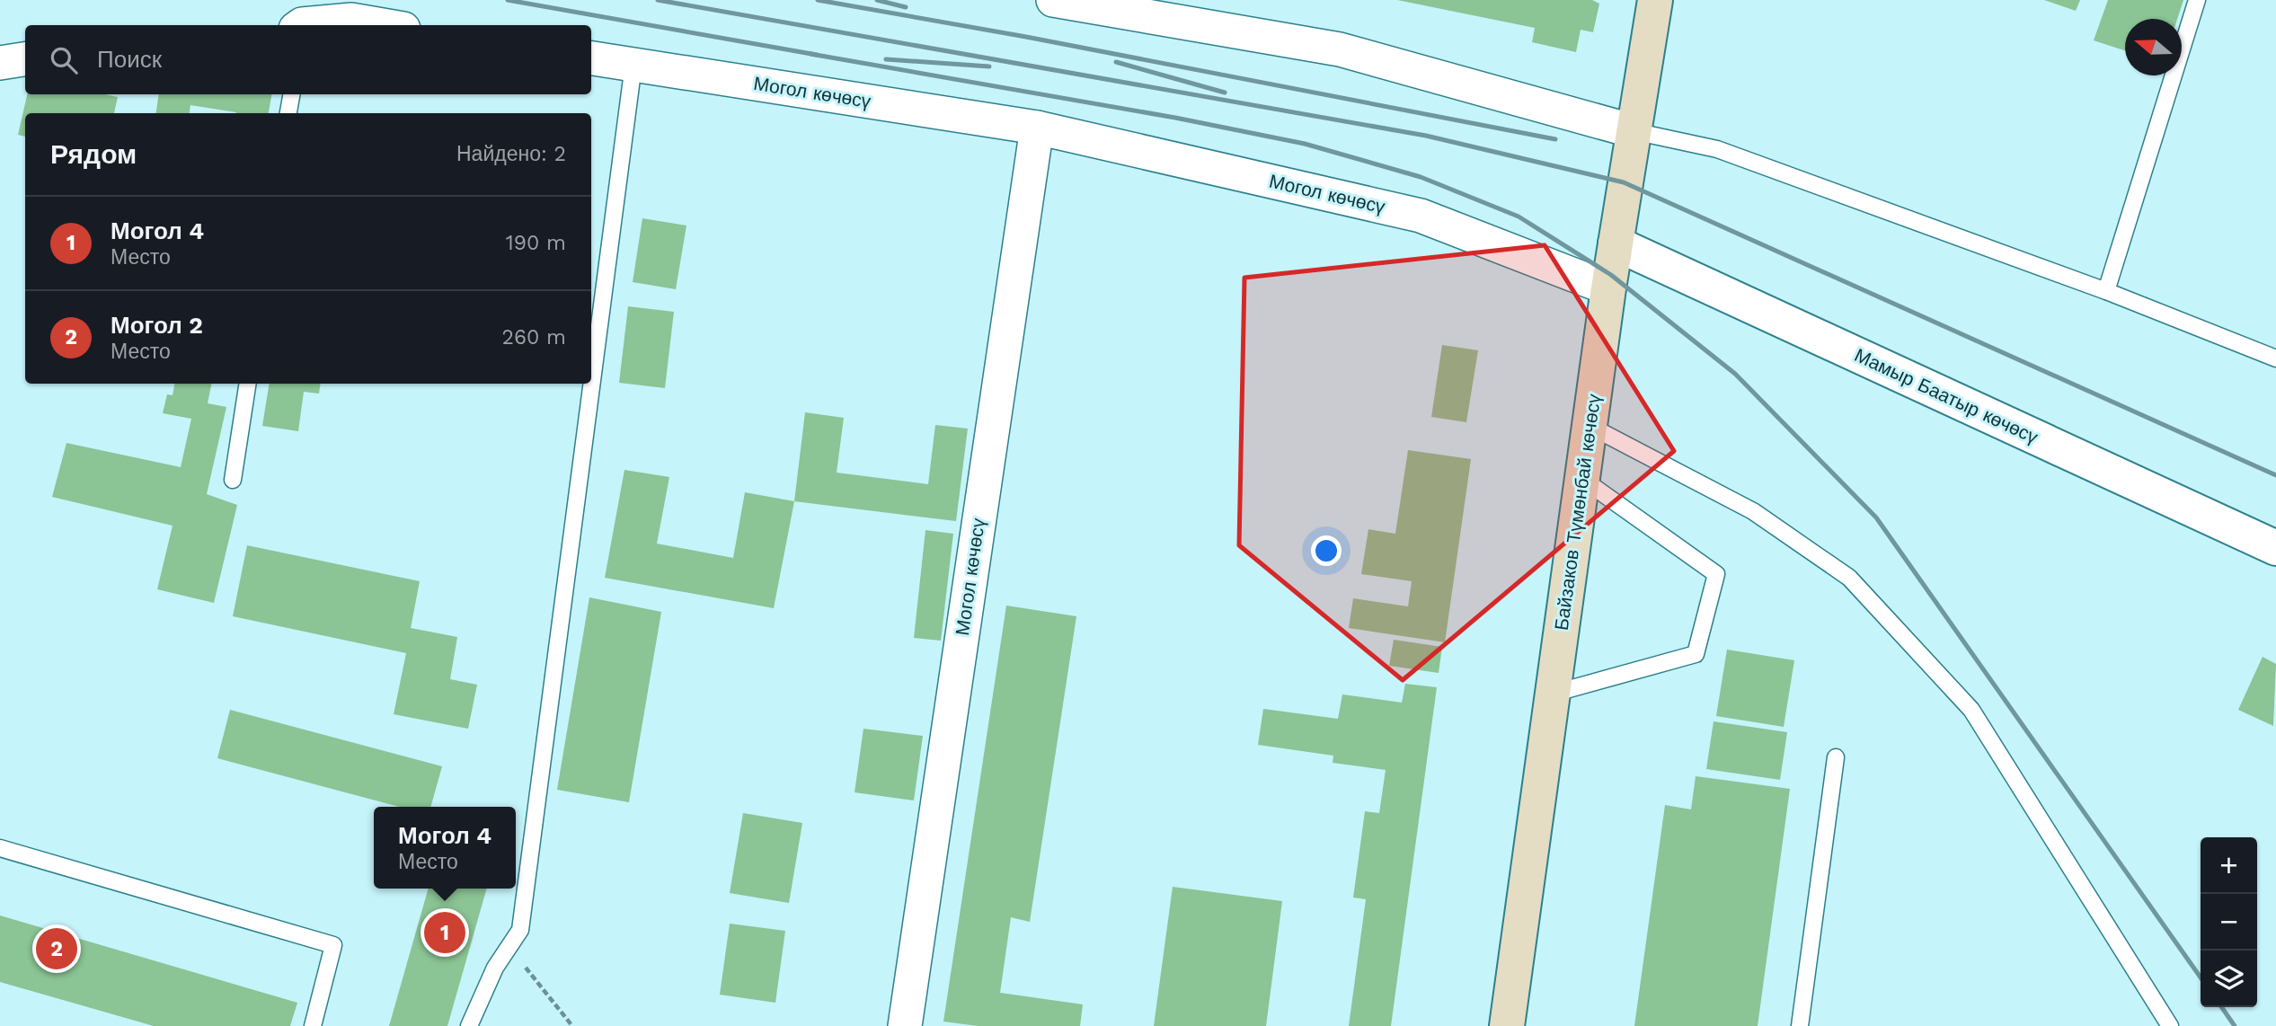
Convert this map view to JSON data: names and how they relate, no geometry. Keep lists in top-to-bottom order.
{
  "streets": {
    "main road": ["Байзаков Түмөнбай көчөсү"],
    "street": ["Могол көчөсү", "Мамыр Баатыр көчөсү"]
  },
  "crossings": [
    ["Могол көчөсү", "Байзаков Түмөнбай көчөсү"],
    ["Мамыр Баатыр көчөсү", "Байзаков Түмөнбай көчөсү"]
  ],
  "north": "left",
  "page": {
    "search": "Поиск",
    "heading": ["Рядом", "Найдено: 2"],
    "list": [
      {
        "mark": "1",
        "name": "Могол 4",
        "note": "Место",
        "value": "190 m"
      },
      {
        "mark": "2",
        "name": "Могол 2",
        "note": "Место",
        "value": "260 m"
      }
    ],
    "popup": ["Могол 4", "Место"],
    "map_buttons": ["+", "−"],
    "pins": ["1", "2"]
  }
}
